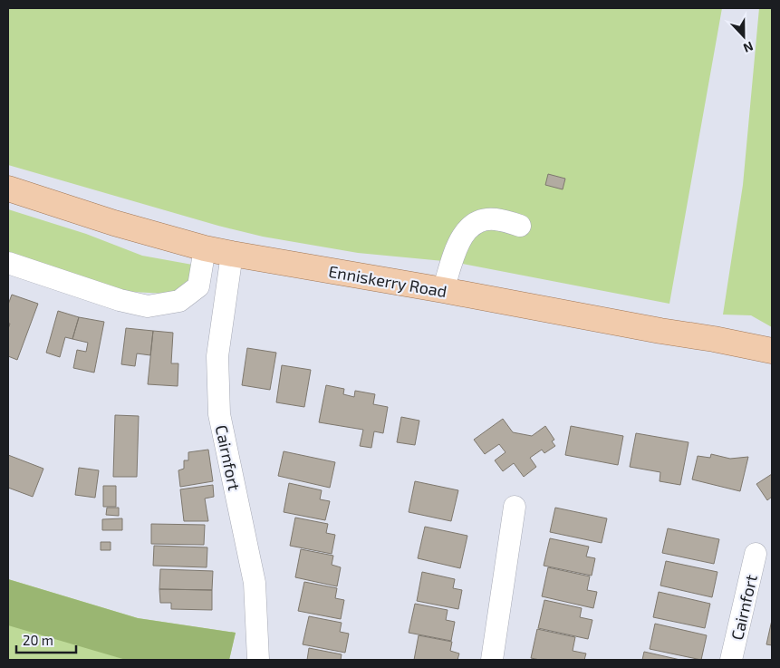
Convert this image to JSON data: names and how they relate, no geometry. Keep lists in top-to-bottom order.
{
  "streets": {
    "main road": ["Enniskerry Road"],
    "street": ["Cairnfort"]
  },
  "crossings": [
    ["Enniskerry Road", "Cairnfort"]
  ],
  "scale_bar": "20 m",
  "north": "bottom"
}
